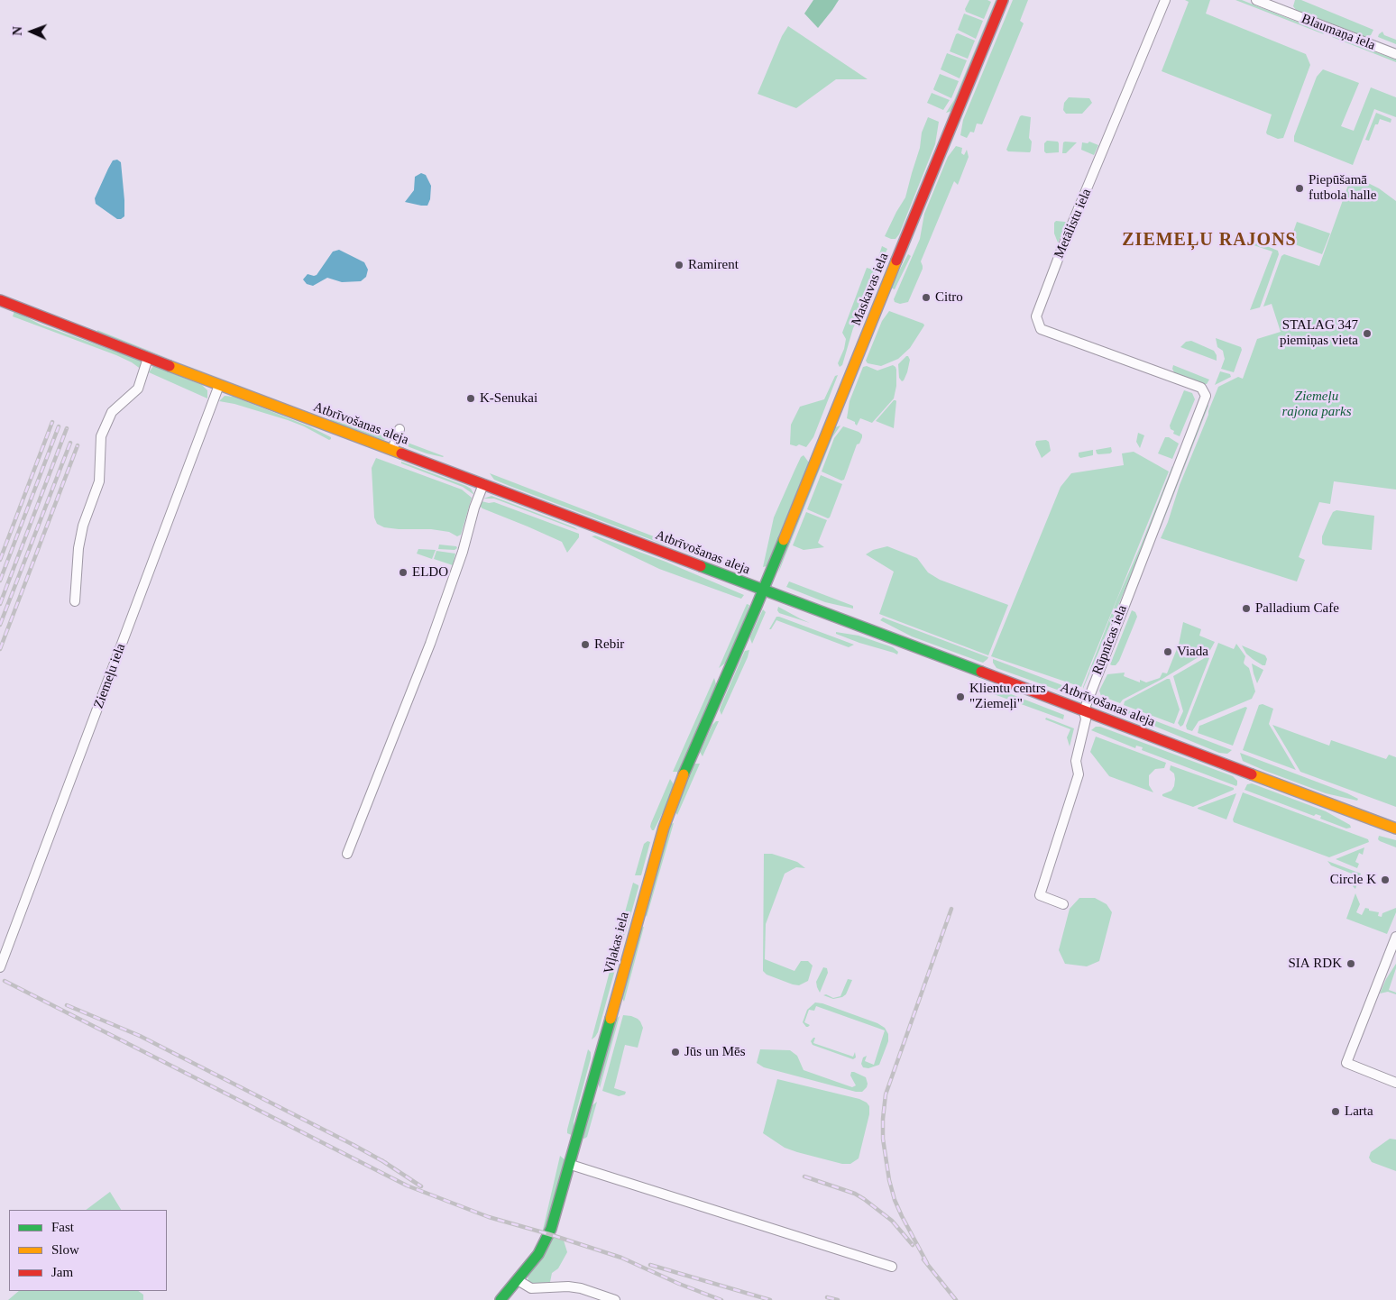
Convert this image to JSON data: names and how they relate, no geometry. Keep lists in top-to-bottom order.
{
  "streets": {
    "main road": ["Maskavas iela", "Atbrīvošanas aleja", "Viļakas iela"],
    "street": [
      "Blaumaņa iela",
      "Metālistu iela",
      "Rūpnīcas iela",
      "Ziemeļu iela"
    ]
  },
  "crossings": [
    ["Metālistu iela", "Rūpnīcas iela"],
    ["Maskavas iela", "Atbrīvošanas aleja"],
    ["Maskavas iela", "Viļakas iela"],
    ["Atbrīvošanas aleja", "Rūpnīcas iela"],
    ["Atbrīvošanas aleja", "Ziemeļu iela"],
    ["Atbrīvošanas aleja", "Viļakas iela"]
  ],
  "districts": ["ZIEMEĻU RAJONS"],
  "parks": ["Ziemeļu rajona parks"],
  "places": [
    "Piepūšamā futbola halle",
    "Ramirent",
    "Citro",
    "STALAG 347 piemiņas vieta",
    "K-Senukai",
    "ELDO",
    "Palladium Cafe",
    "Rebir",
    "Viada",
    "Klientu centrs \"Ziemeļi\"",
    "Circle K",
    "SIA RDK",
    "Jūs un Mēs",
    "Larta"
  ],
  "legend": ["Fast", "Slow", "Jam"],
  "north": "left"
}
